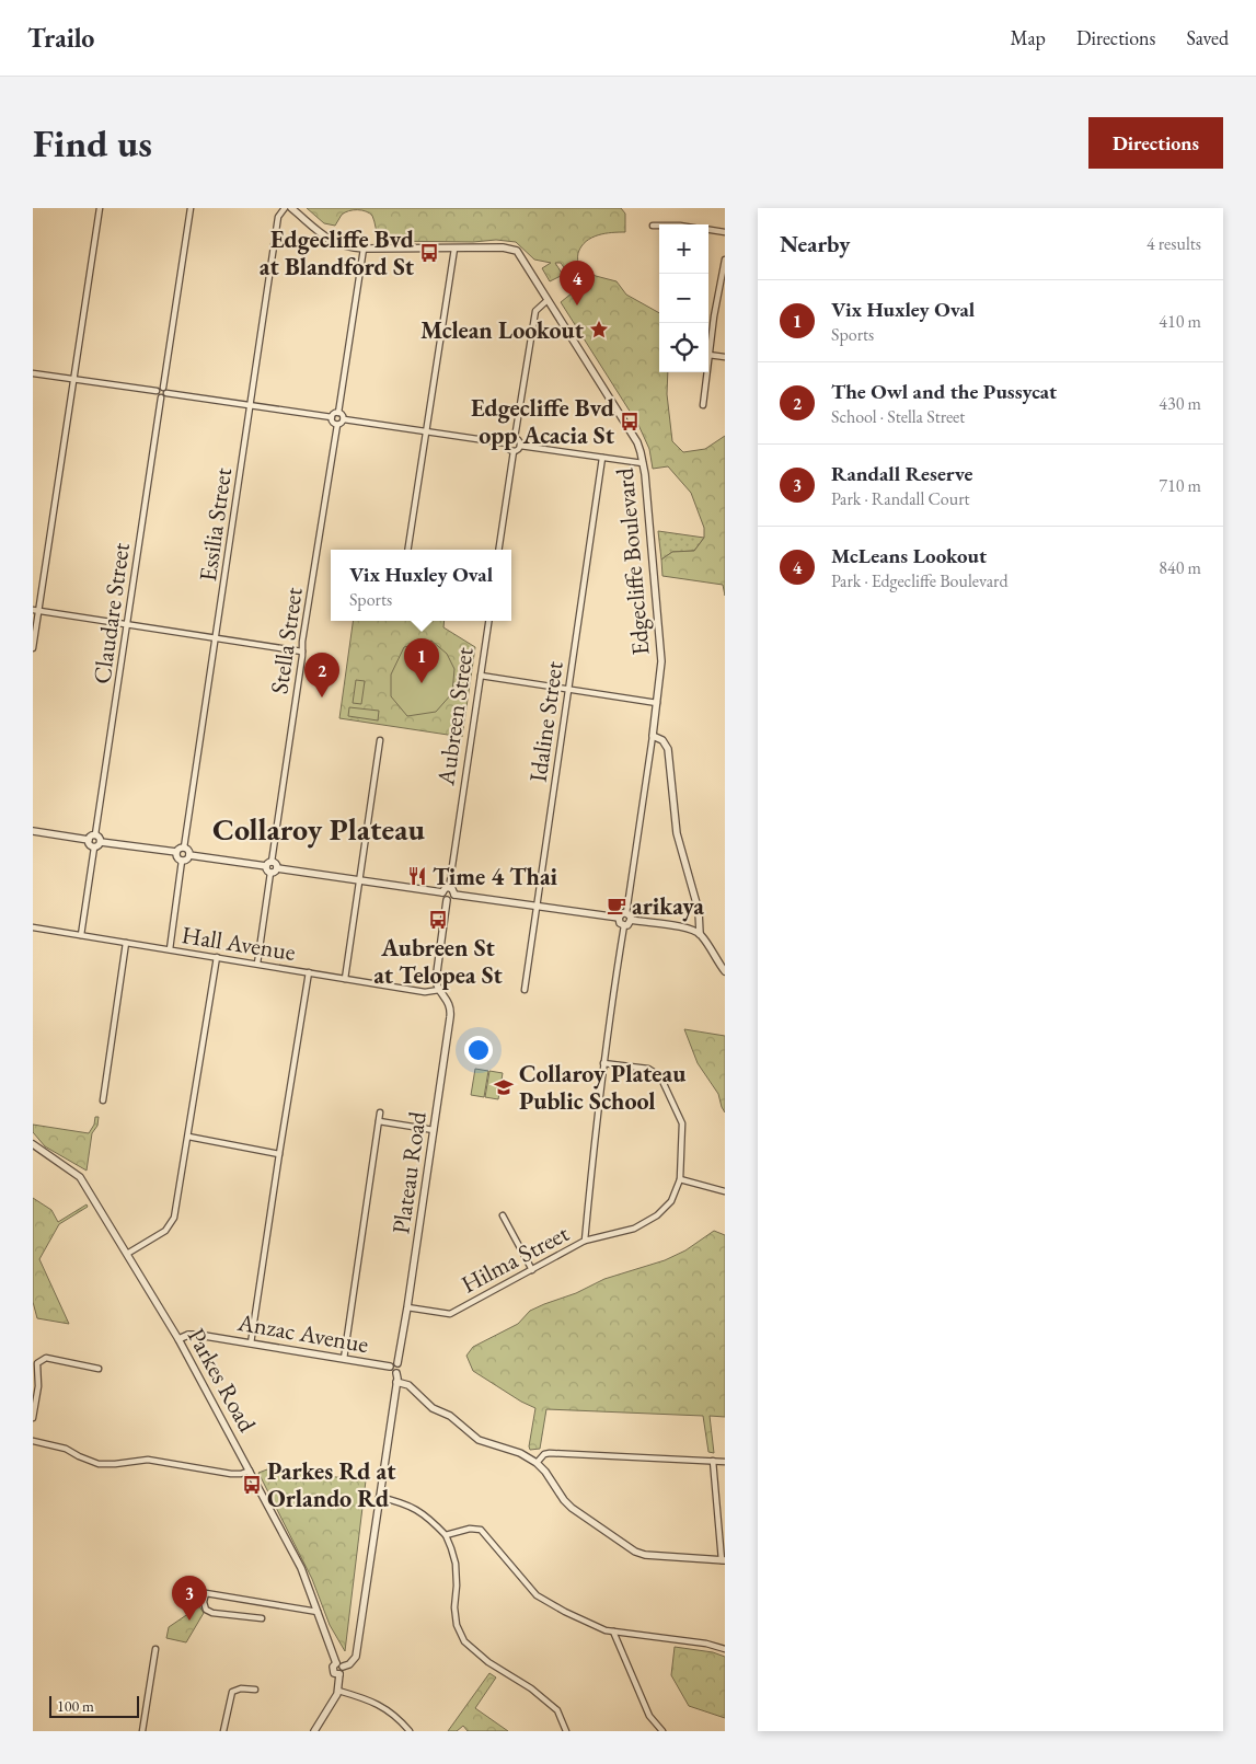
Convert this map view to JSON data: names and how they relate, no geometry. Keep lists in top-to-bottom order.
{
  "streets": {
    "street": [
      "Essilia Street",
      "Edgecliffe Boulevard",
      "Claudare Street",
      "Stella Street",
      "Aubreen Street",
      "Idaline Street",
      "Hall Avenue",
      "Plateau Road",
      "Hilma Street",
      "Anzac Avenue",
      "Parkes Road"
    ]
  },
  "crossings": [
    ["Hall Avenue", "Plateau Road"],
    ["Plateau Road", "Hilma Street"],
    ["Plateau Road", "Anzac Avenue"],
    ["Anzac Avenue", "Parkes Road"]
  ],
  "districts": ["Collaroy Plateau"],
  "places": {
    "bus stop": [
      "Edgecliffe Bvd at Blandford St",
      "Edgecliffe Bvd opp Acacia St",
      "Aubreen St at Telopea St",
      "Parkes Rd at Orlando Rd"
    ],
    "place": ["Mclean Lookout"],
    "restaurant": ["Time 4 Thai"],
    "cafe": ["arikaya"],
    "school or university": ["Collaroy Plateau Public School"]
  },
  "scale_bar": "100 m",
  "page": {
    "header": "Trailo",
    "nav": ["Map", "Directions", "Saved"],
    "buttons": "Directions",
    "title": "Find us",
    "heading": ["Nearby", "4 results"],
    "map_buttons": ["+", "−"],
    "pins": [
      "4",
      "1",
      "2",
      "3"
    ],
    "list": [
      {
        "mark": "1",
        "name": "Vix Huxley Oval",
        "note": "Sports",
        "value": "410 m"
      },
      {
        "mark": "2",
        "name": "The Owl and the Pussycat",
        "note": "School · Stella Street",
        "value": "430 m"
      },
      {
        "mark": "3",
        "name": "Randall Reserve",
        "note": "Park · Randall Court",
        "value": "710 m"
      },
      {
        "mark": "4",
        "name": "McLeans Lookout",
        "note": "Park · Edgecliffe Boulevard",
        "value": "840 m"
      }
    ],
    "popup": ["Vix Huxley Oval", "Sports"],
    "scale": "100 m"
  }
}
